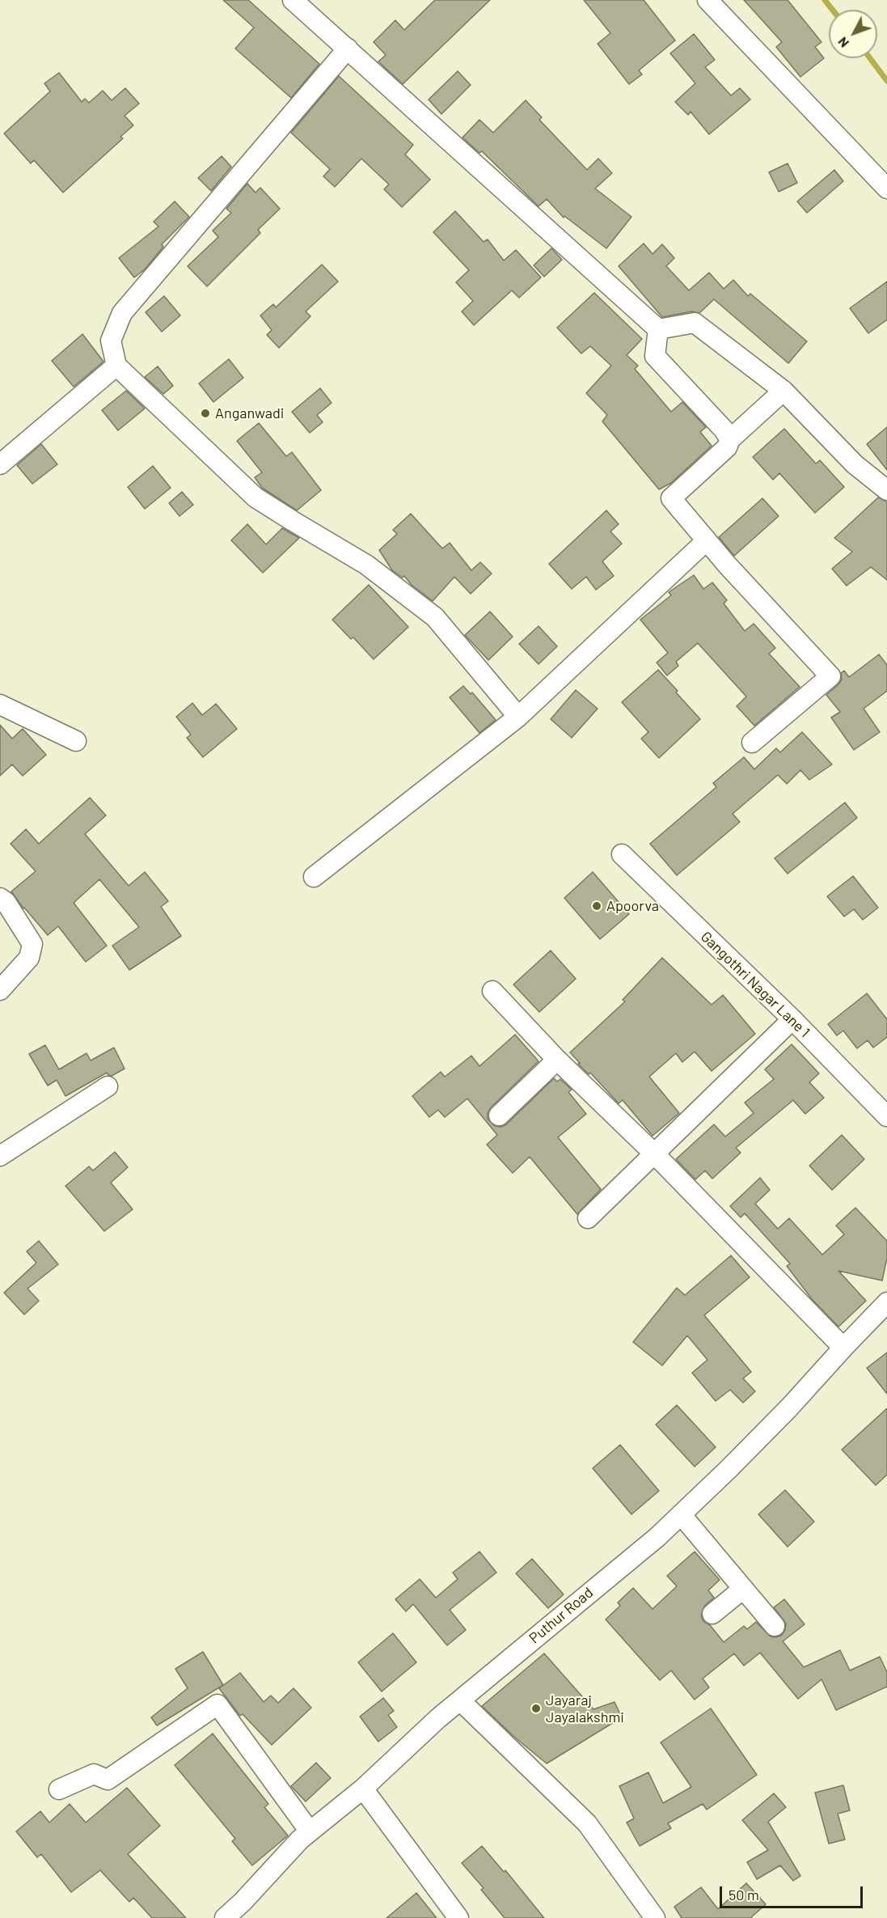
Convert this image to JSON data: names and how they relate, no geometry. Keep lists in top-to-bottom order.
{
  "streets": {
    "street": ["Gangothri Nagar Lane 1", "Puthur Road"]
  },
  "places": ["Anganwadi", "Apoorva", "Jayaraj Jayalakshmi"],
  "scale_bar": "50 m",
  "north": "bottom left"
}
